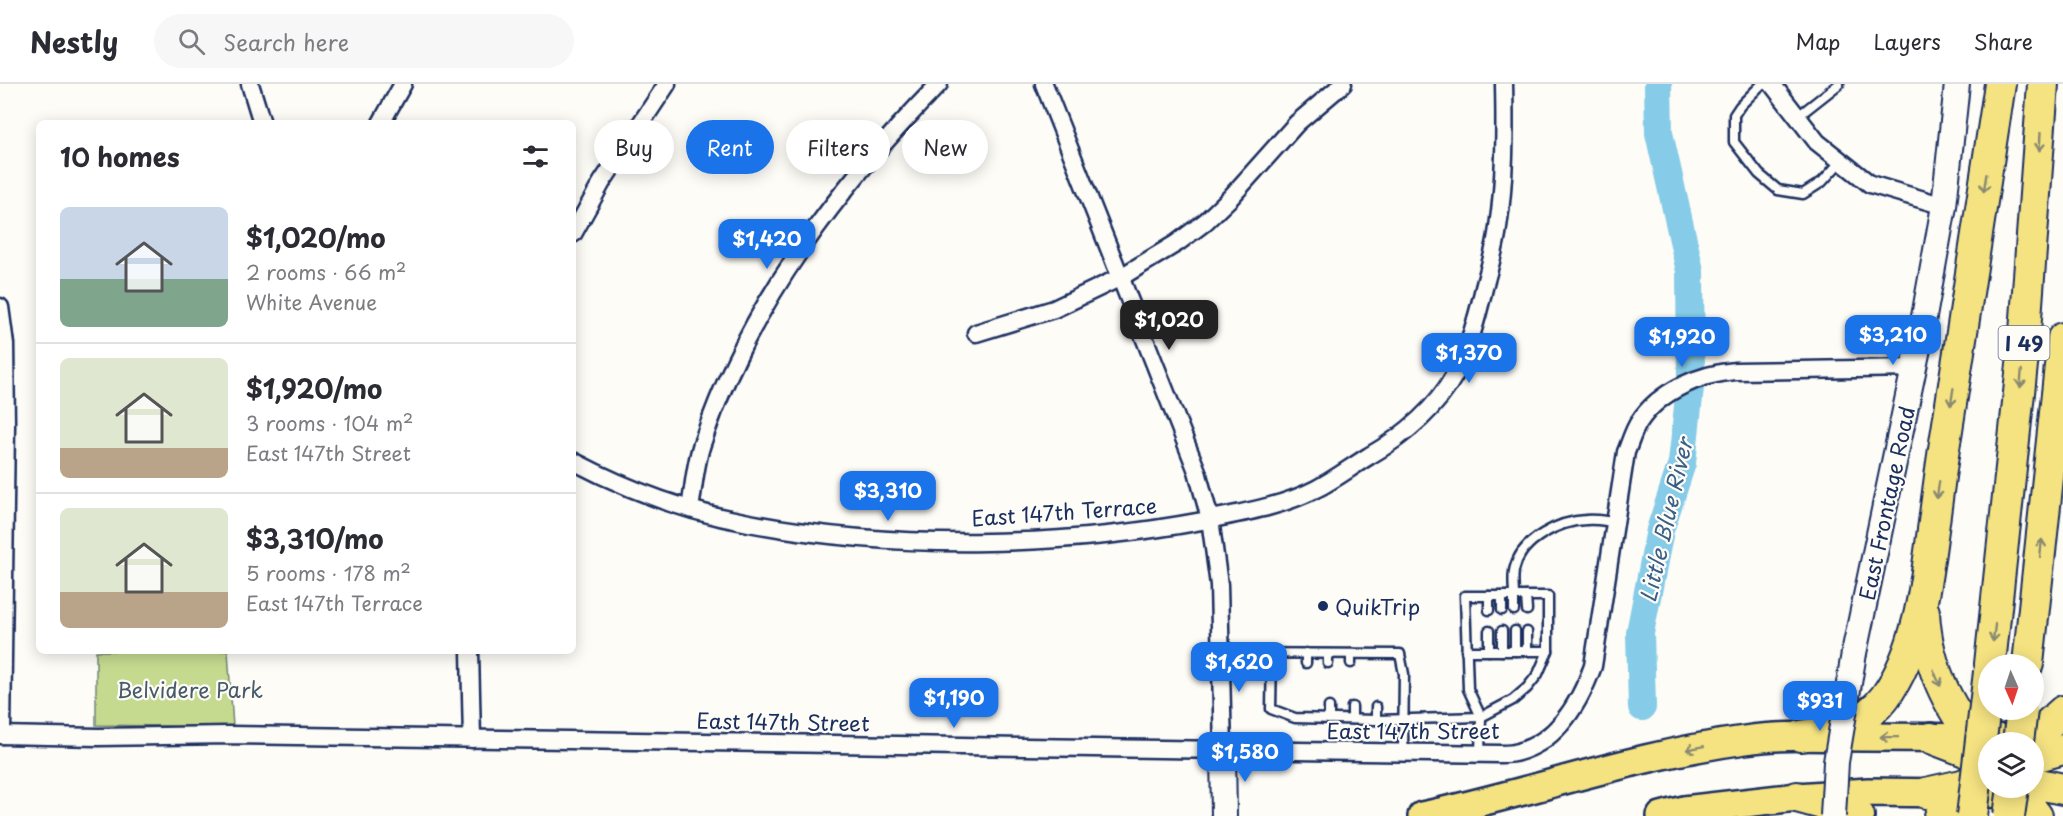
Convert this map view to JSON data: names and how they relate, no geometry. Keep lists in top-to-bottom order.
{
  "streets": {
    "highway": ["I 49"],
    "street": ["East Frontage Road", "East 147th Terrace", "East 147th Street"]
  },
  "crossings": [
    ["East Frontage Road", "East 147th Street"]
  ],
  "water": ["Little Blue River"],
  "parks": ["Belvidere Park"],
  "places": ["QuikTrip"],
  "north": "bottom",
  "page": {
    "header": "Nestly",
    "search": "Search here",
    "nav": ["Map", "Layers", "Share"],
    "chip": [
      "Buy",
      "Rent",
      "Filters",
      "New"
    ],
    "heading": "10 homes",
    "list": [
      {
        "name": "$1,020/mo",
        "note": "2 rooms · 66 m² · White Avenue"
      },
      {
        "name": "$1,920/mo",
        "note": "3 rooms · 104 m² · East 147th Street"
      },
      {
        "name": "$3,310/mo",
        "note": "5 rooms · 178 m² · East 147th Terrace"
      }
    ],
    "price": [
      "$1,420",
      "$1,020",
      "$3,210",
      "$1,920",
      "$1,370",
      "$3,310",
      "$1,620",
      "$1,190",
      "$931",
      "$1,580"
    ]
  }
}
